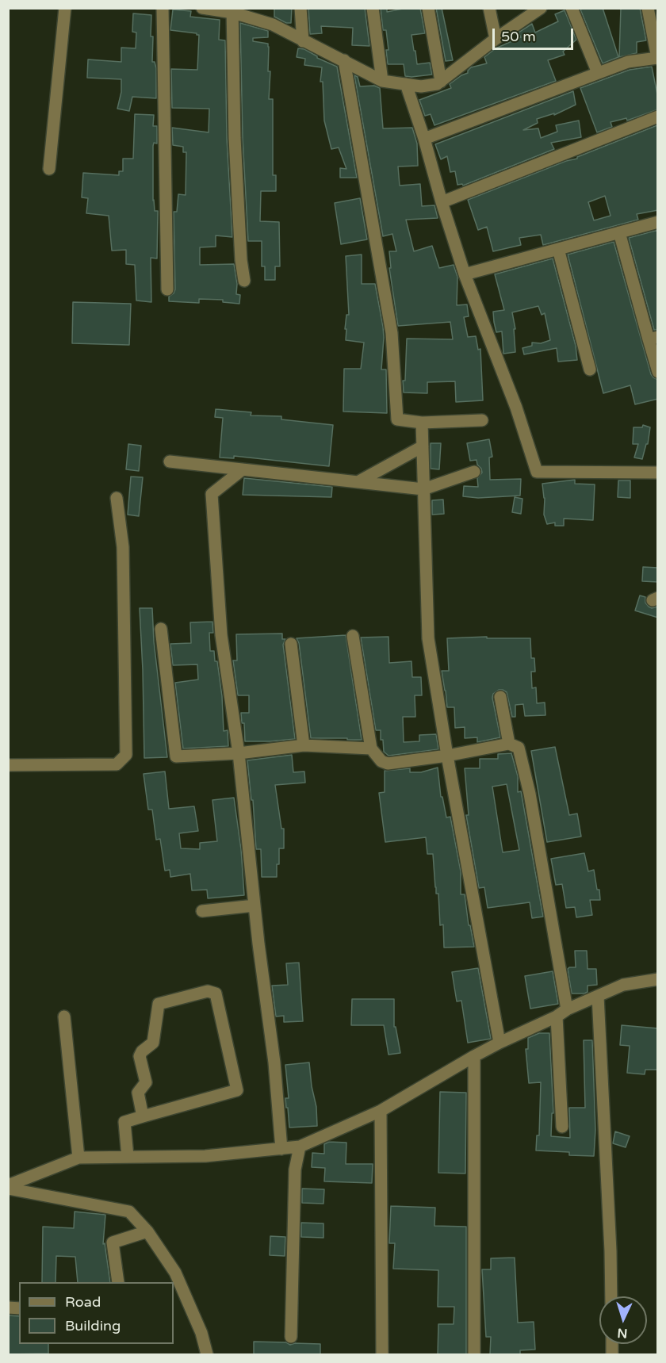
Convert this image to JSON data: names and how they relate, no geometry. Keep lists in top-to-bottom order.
{
  "legend": ["Road", "Building"],
  "scale_bar": "50 m",
  "north": "bottom"
}
